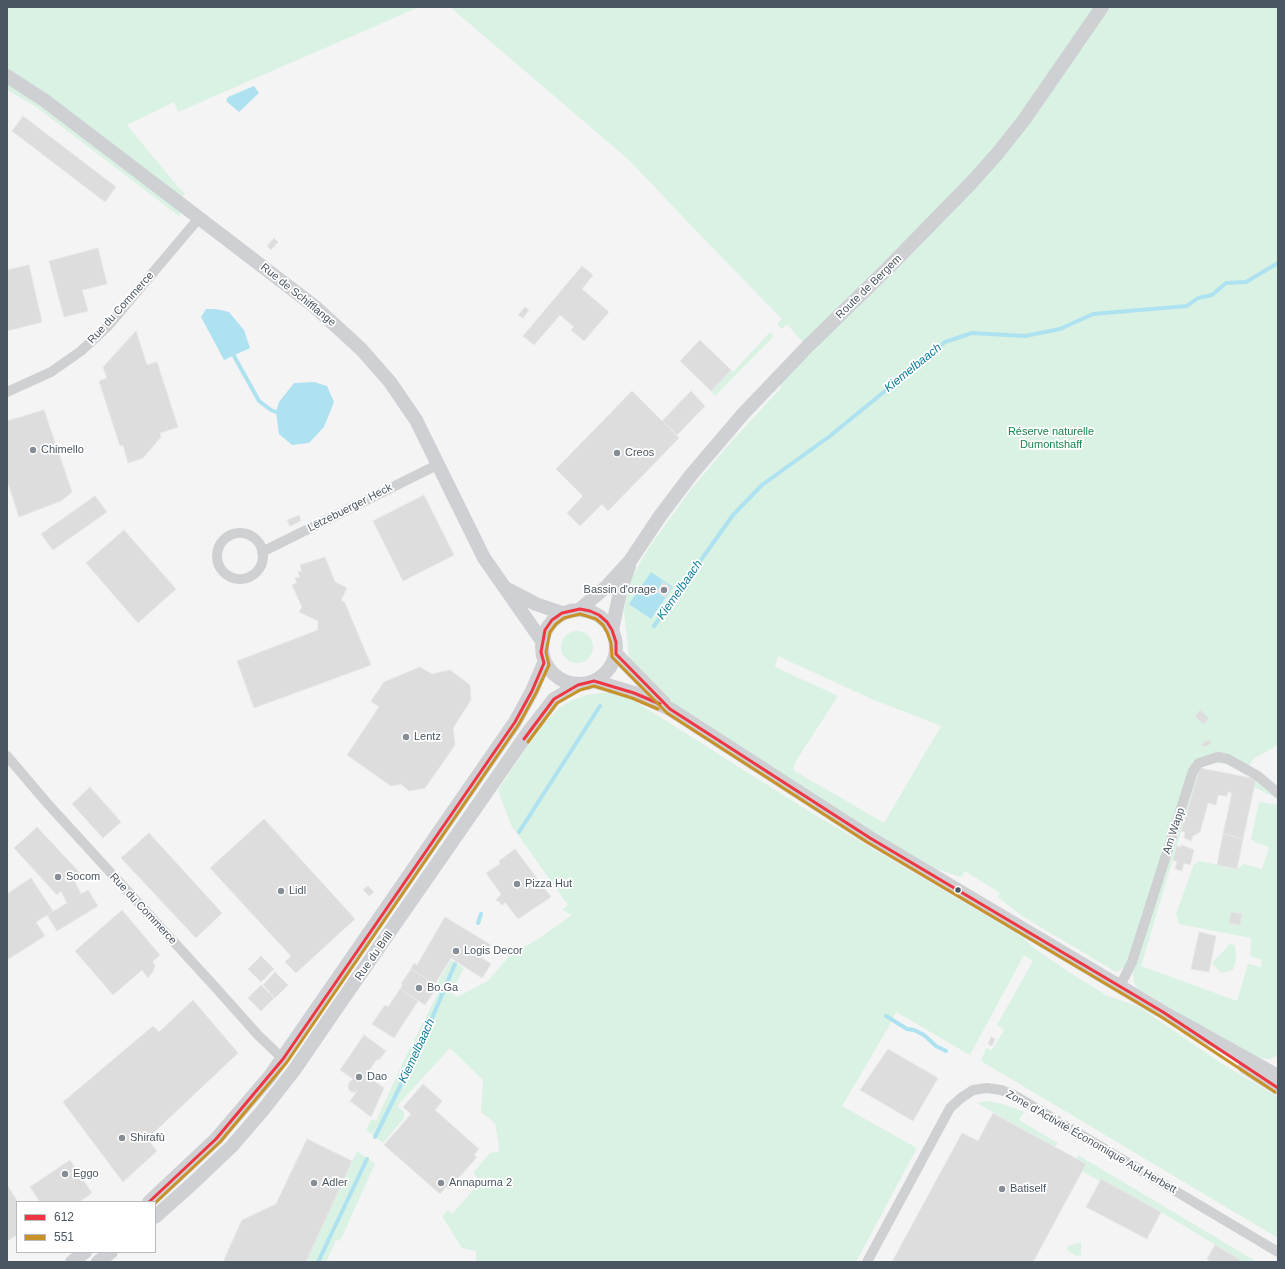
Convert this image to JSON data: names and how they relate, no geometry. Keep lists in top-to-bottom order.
{
  "streets": {
    "main road": ["Route de Bergem", "Rue de Schifflange", "Rue du Brill"],
    "street": [
      "Rue du Commerce",
      "Lëtzebuerger Heck",
      "Am Wapp",
      "Zone d'Activité Économique Auf Herbett"
    ]
  },
  "crossings": [
    ["Route de Bergem", "Rue de Schifflange"],
    ["Route de Bergem", "Rue du Brill"],
    ["Rue de Schifflange", "Rue du Commerce"],
    ["Rue de Schifflange", "Lëtzebuerger Heck"],
    ["Rue de Schifflange", "Rue du Brill"],
    ["Rue du Commerce", "Rue du Brill"]
  ],
  "water": ["Kiemelbaach"],
  "parks": ["Réserve naturelle Dumontshaff"],
  "places": [
    "Chimello",
    "Creos",
    "Bassin d'orage",
    "Lentz",
    "Socom",
    "Pizza Hut",
    "Lidl",
    "Logis Decor",
    "Bo.Ga",
    "Dao",
    "Shirafù",
    "Eggo",
    "Adler",
    "Annapurna 2",
    "Batiself"
  ],
  "lines": ["transit line 612", "transit line 551"],
  "legend": ["612", "551"]
}
